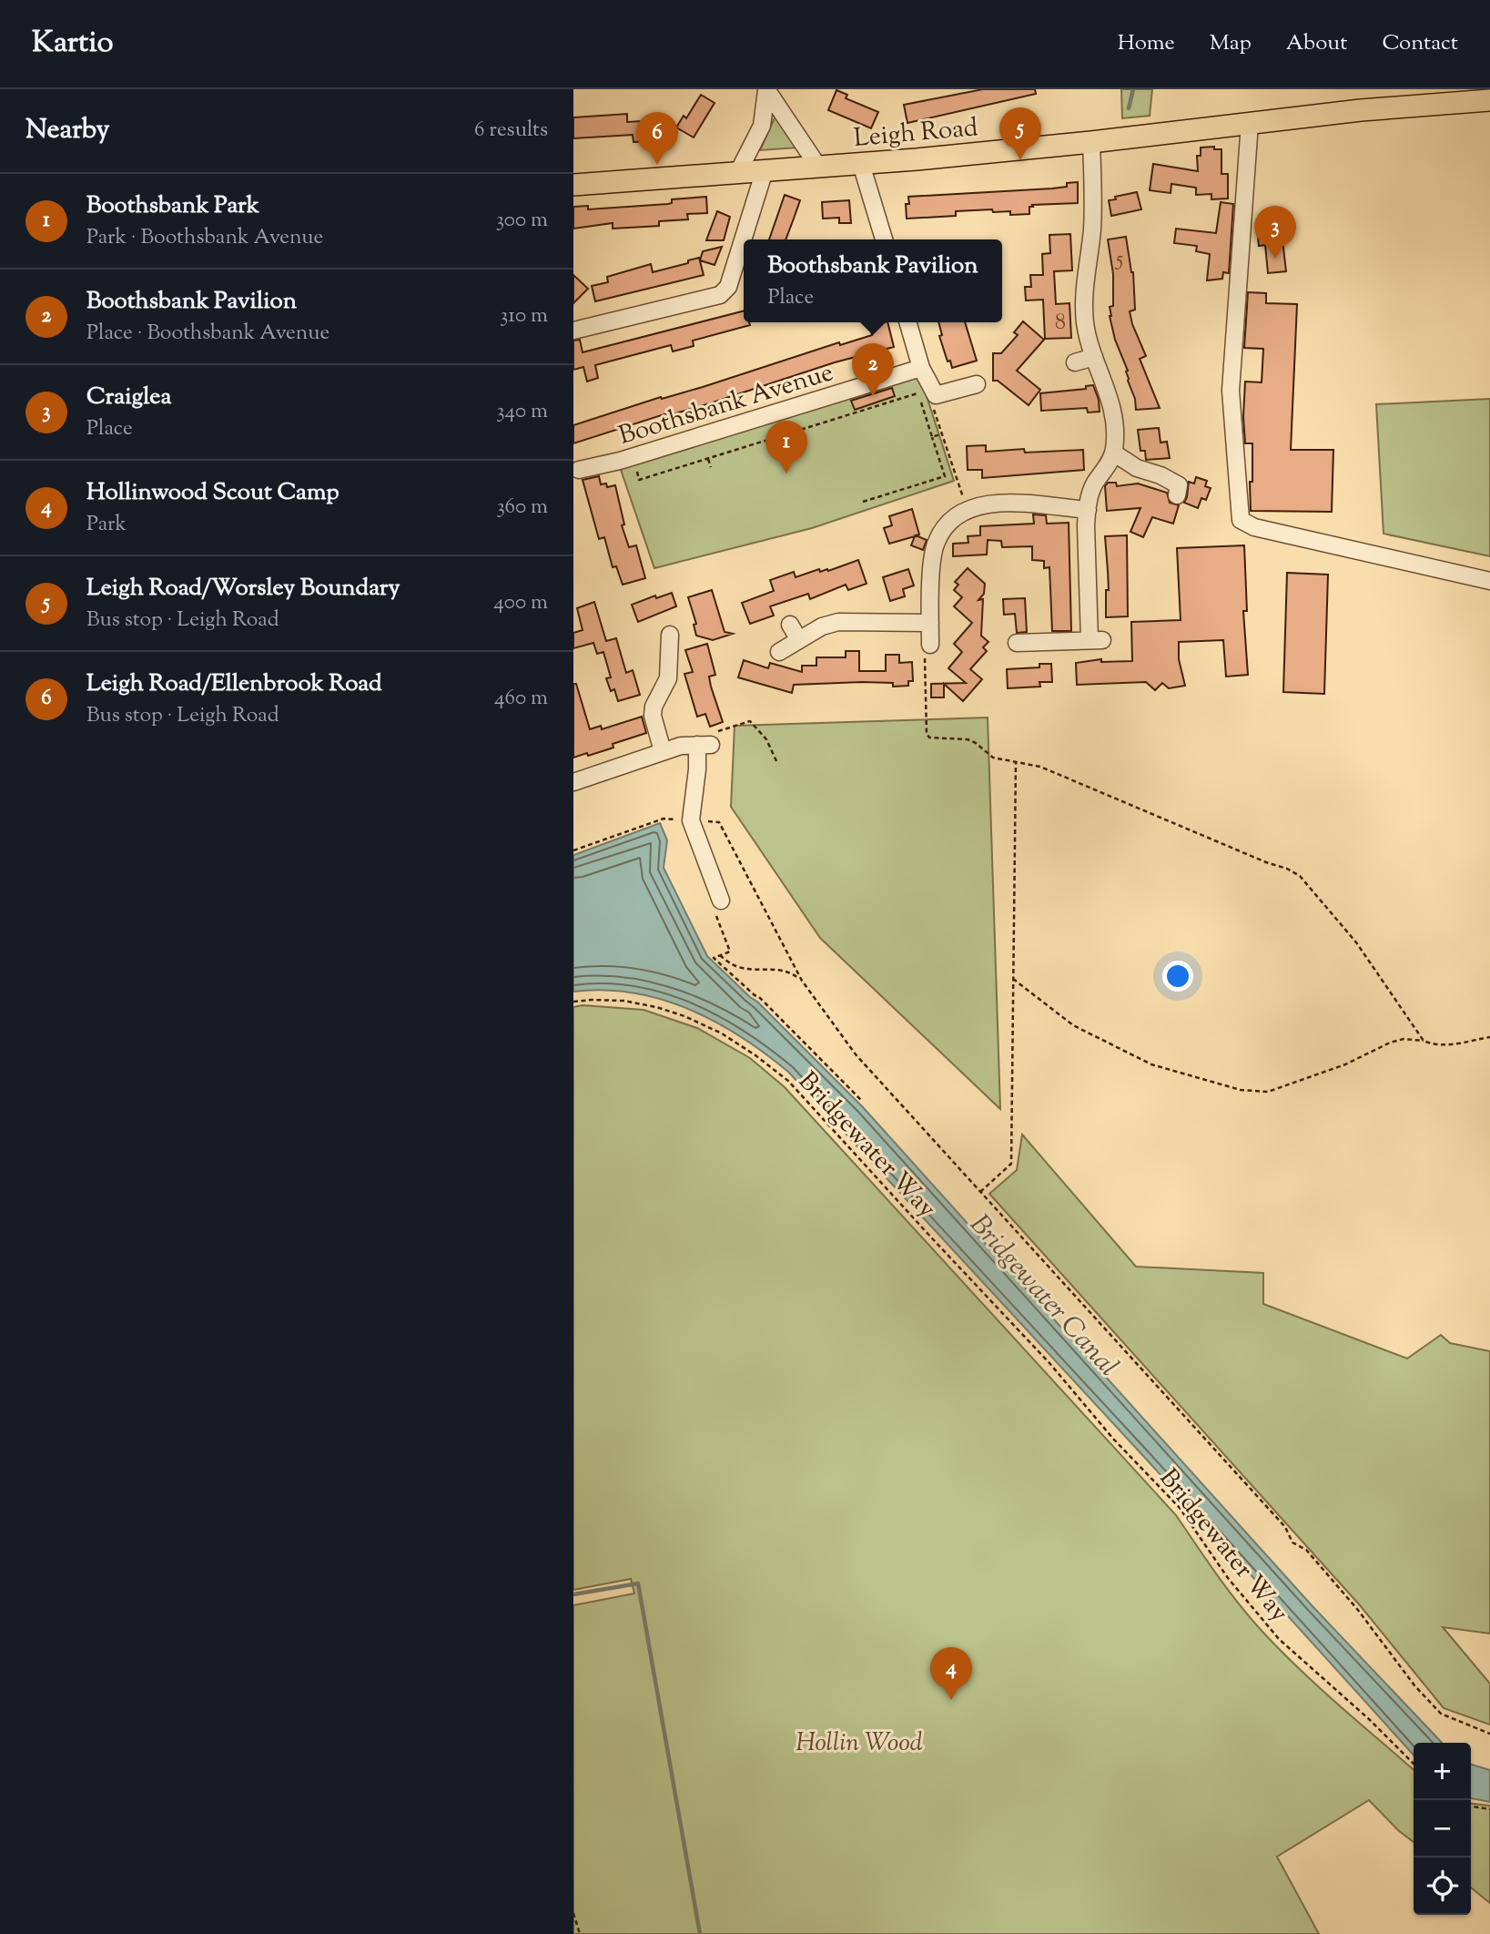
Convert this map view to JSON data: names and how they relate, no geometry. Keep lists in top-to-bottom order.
{
  "streets": {
    "main road": ["Leigh Road"],
    "street": ["Boothsbank Avenue"],
    "path": ["Bridgewater Way"]
  },
  "water": ["Bridgewater Canal"],
  "parks": ["Hollin Wood"],
  "house_numbers": ["5", "8"],
  "page": {
    "header": "Kartio",
    "nav": [
      "Home",
      "Map",
      "About",
      "Contact"
    ],
    "heading": ["Nearby", "6 results"],
    "pins": [
      "5",
      "6",
      "3",
      "2",
      "1",
      "4"
    ],
    "list": [
      {
        "mark": "1",
        "name": "Boothsbank Park",
        "note": "Park · Boothsbank Avenue",
        "value": "300 m"
      },
      {
        "mark": "2",
        "name": "Boothsbank Pavilion",
        "note": "Place · Boothsbank Avenue",
        "value": "310 m"
      },
      {
        "mark": "3",
        "name": "Craiglea",
        "note": "Place",
        "value": "340 m"
      },
      {
        "mark": "4",
        "name": "Hollinwood Scout Camp",
        "note": "Park",
        "value": "360 m"
      },
      {
        "mark": "5",
        "name": "Leigh Road/Worsley Boundary",
        "note": "Bus stop · Leigh Road",
        "value": "400 m"
      },
      {
        "mark": "6",
        "name": "Leigh Road/Ellenbrook Road",
        "note": "Bus stop · Leigh Road",
        "value": "460 m"
      }
    ],
    "popup": ["Boothsbank Pavilion", "Place"],
    "map_buttons": ["+", "−"]
  }
}
